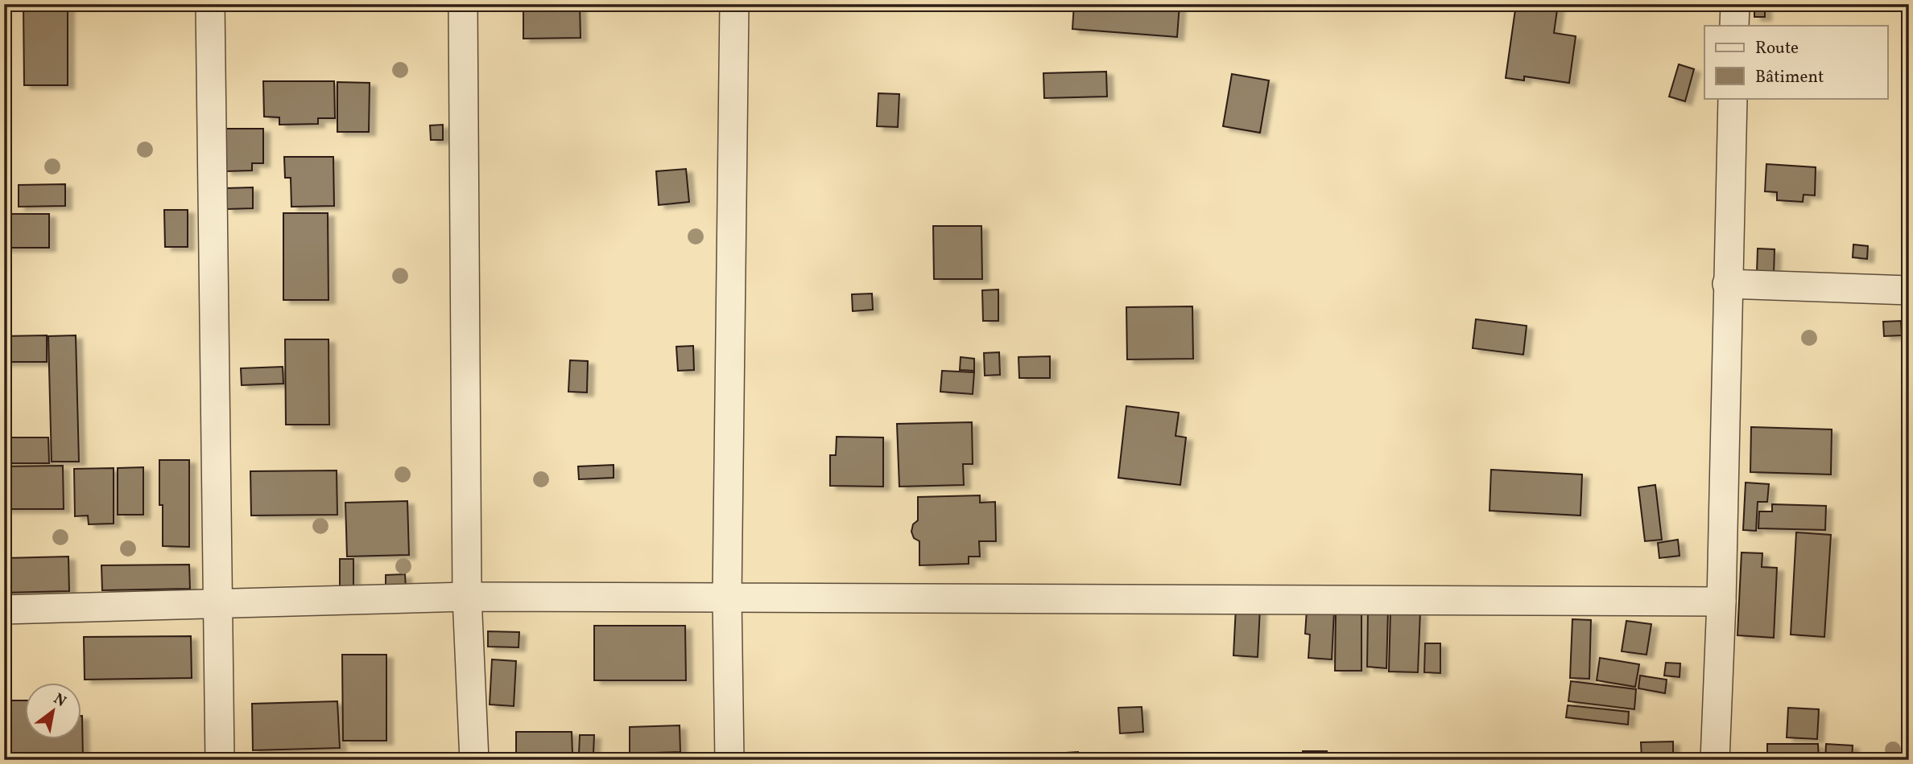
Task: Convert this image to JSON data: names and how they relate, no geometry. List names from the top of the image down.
{
  "legend": ["Route", "Bâtiment"],
  "north": "top right"
}
